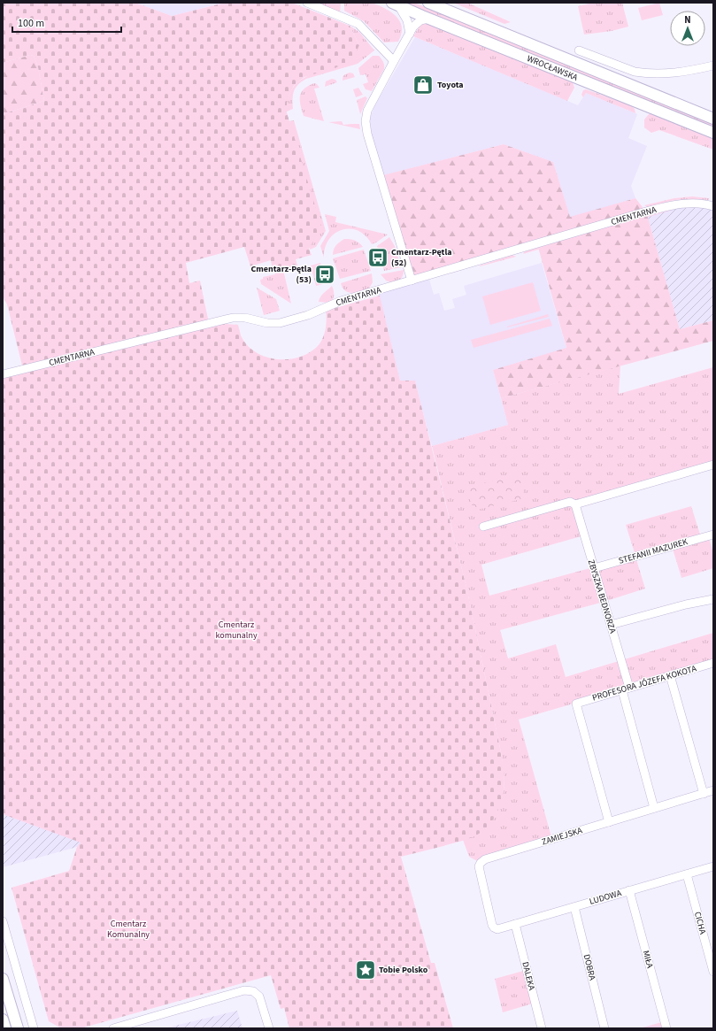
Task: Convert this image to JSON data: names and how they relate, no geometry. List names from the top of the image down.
{
  "streets": {
    "main road": ["WROCŁAWSKA"],
    "street": [
      "CMENTARNA",
      "STEFANII MAZUREK",
      "ZBYSZKA BEDNORZA",
      "PROFESORA JÓZEFA KOKOTA",
      "ZAMIEJSKA",
      "LUDOWA",
      "CICHA",
      "MIŁA",
      "DOBRA",
      "DALEKA"
    ]
  },
  "crossings": [
    ["STEFANII MAZUREK", "ZBYSZKA BEDNORZA"],
    ["ZBYSZKA BEDNORZA", "PROFESORA JÓZEFA KOKOTA"],
    ["ZBYSZKA BEDNORZA", "ZAMIEJSKA"],
    ["PROFESORA JÓZEFA KOKOTA", "ZAMIEJSKA"],
    ["ZAMIEJSKA", "LUDOWA"],
    ["LUDOWA", "CICHA"],
    ["LUDOWA", "MIŁA"],
    ["LUDOWA", "DOBRA"],
    ["LUDOWA", "DALEKA"]
  ],
  "parks": ["Cmentarz komunalny", "Cmentarz Komunalny"],
  "places": {
    "shop": ["Toyota"],
    "bus stop": ["Cmentarz-Pętla (52)", "Cmentarz-Pętla (53)"],
    "place": ["Tobie Polsko"]
  },
  "scale_bar": "100 m",
  "north": "top"
}
